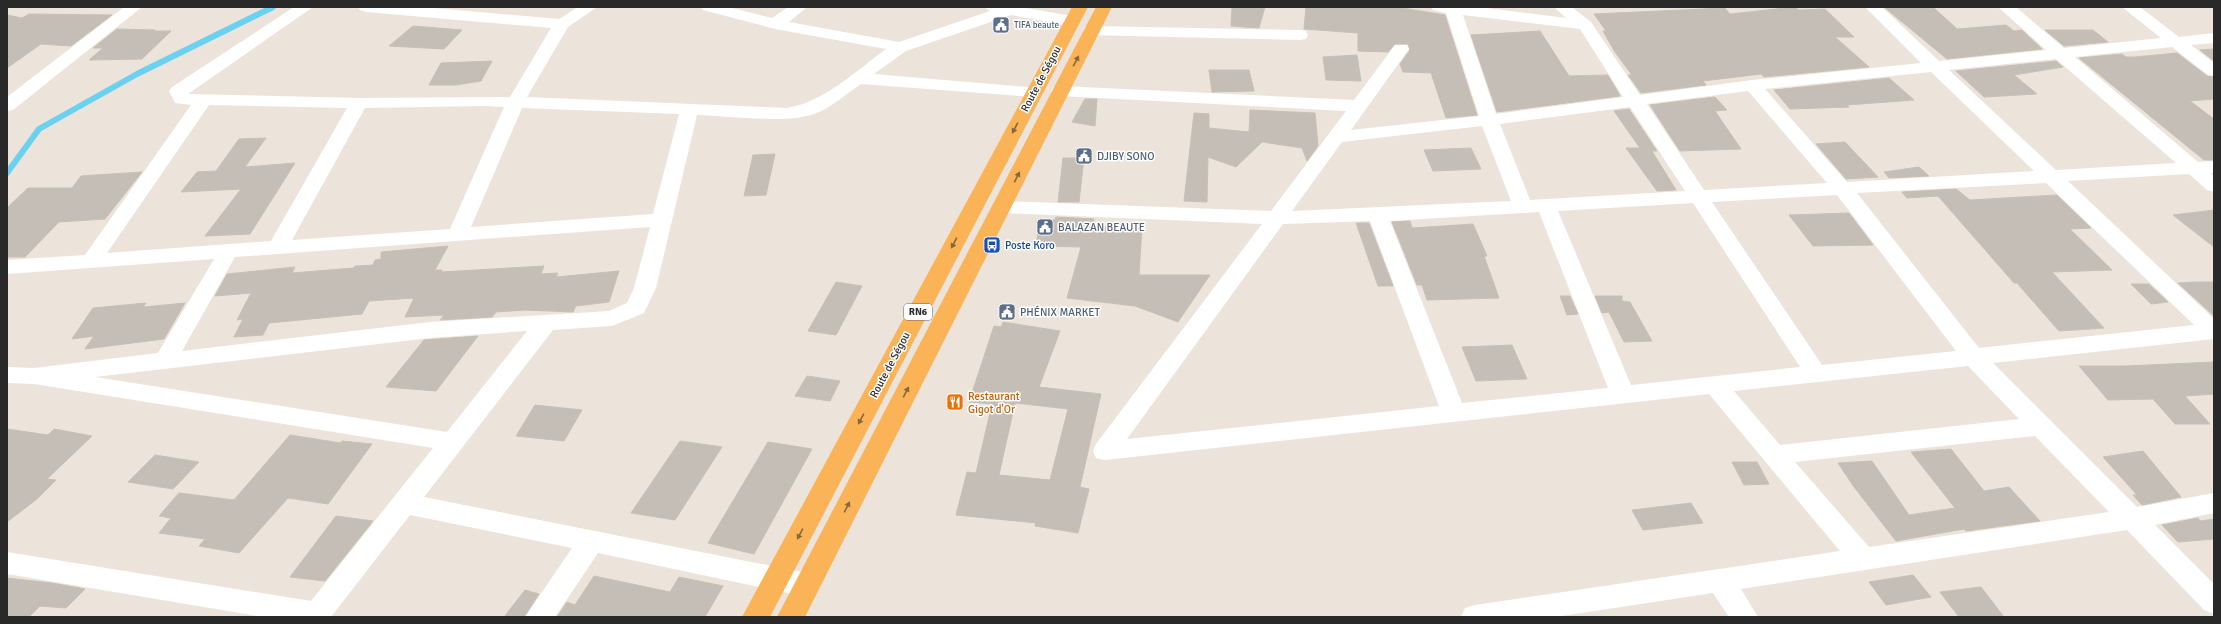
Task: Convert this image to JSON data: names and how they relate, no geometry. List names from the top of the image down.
{
  "streets": {
    "highway": ["Route de Ségou", "RN6"]
  },
  "places": {
    "public building": [
      "TIFA beaute",
      "DJIBY SONO",
      "BALAZAN BEAUTE",
      "PHÉNIX MARKET"
    ],
    "bus stop": ["Poste Koro"],
    "restaurant": ["Restaurant Gigot d'Or"]
  }
}
